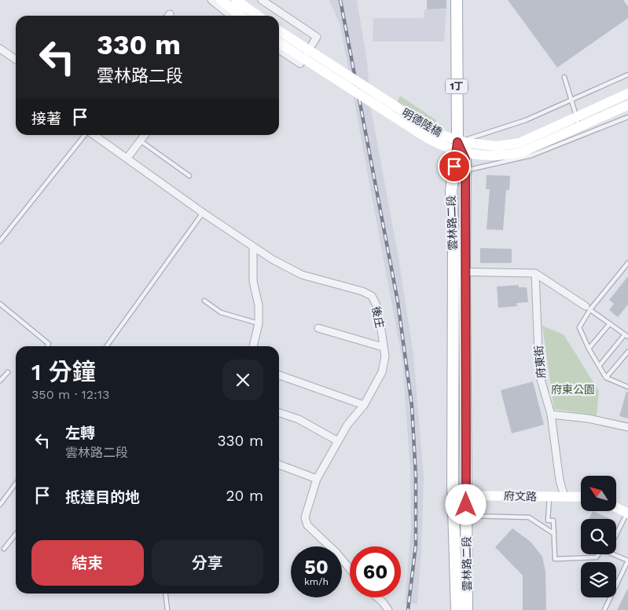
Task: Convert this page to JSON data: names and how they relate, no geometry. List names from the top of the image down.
{
  "streets": {
    "main road": [
      "1丁",
      "明德陸橋",
      "雲林路二段",
      "府文路"
    ],
    "street": ["後庄", "府東街"]
  },
  "crossings": [
    ["雲林路二段", "府文路"],
    ["府東街", "府文路"]
  ],
  "parks": ["府東公園"],
  "north": "top left",
  "page": {
    "turn": ["330 m", "雲林路二段"],
    "then": "接著",
    "heading": ["1 分鐘", "350 m · 12:13"],
    "list": [
      {
        "name": "左轉",
        "note": "雲林路二段",
        "value": "330 m"
      },
      {
        "name": "抵達目的地",
        "value": "20 m"
      }
    ],
    "buttons": ["結束", "分享"],
    "speed": "50 km/h",
    "limit": "60"
  }
}
